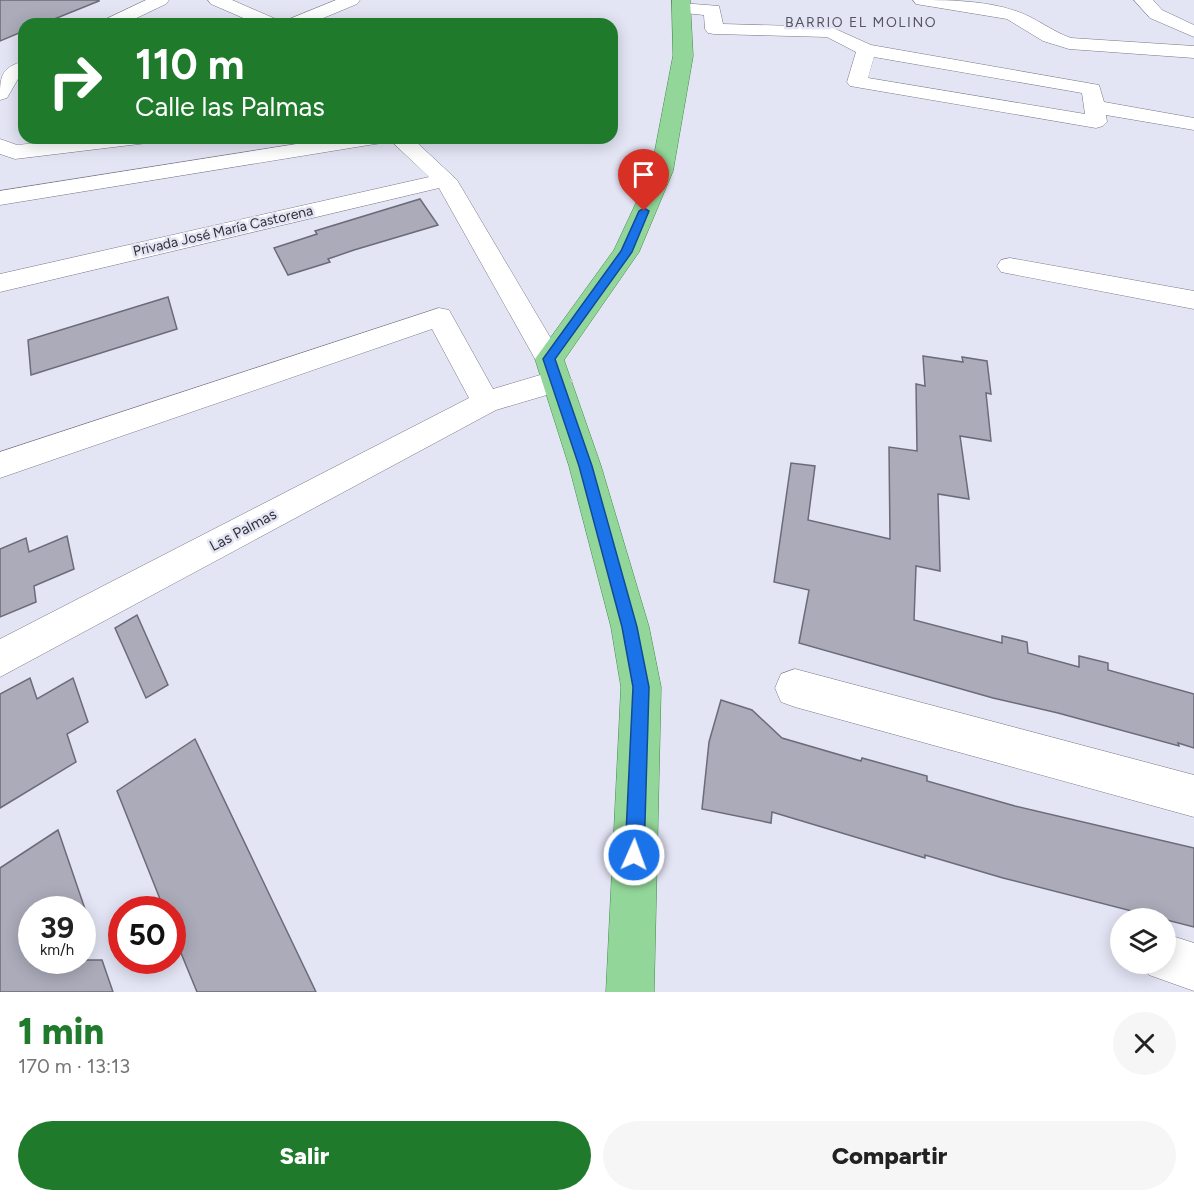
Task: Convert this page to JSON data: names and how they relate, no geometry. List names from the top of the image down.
{
  "streets": {
    "street": ["Privada José María Castorena", "Las Palmas"]
  },
  "districts": ["BARRIO EL MOLINO"],
  "page": {
    "turn": ["110 m", "Calle las Palmas"],
    "speed": "39 km/h",
    "limit": "50",
    "heading": ["1 min", "170 m · 13:13"],
    "buttons": ["Salir", "Compartir"]
  }
}
